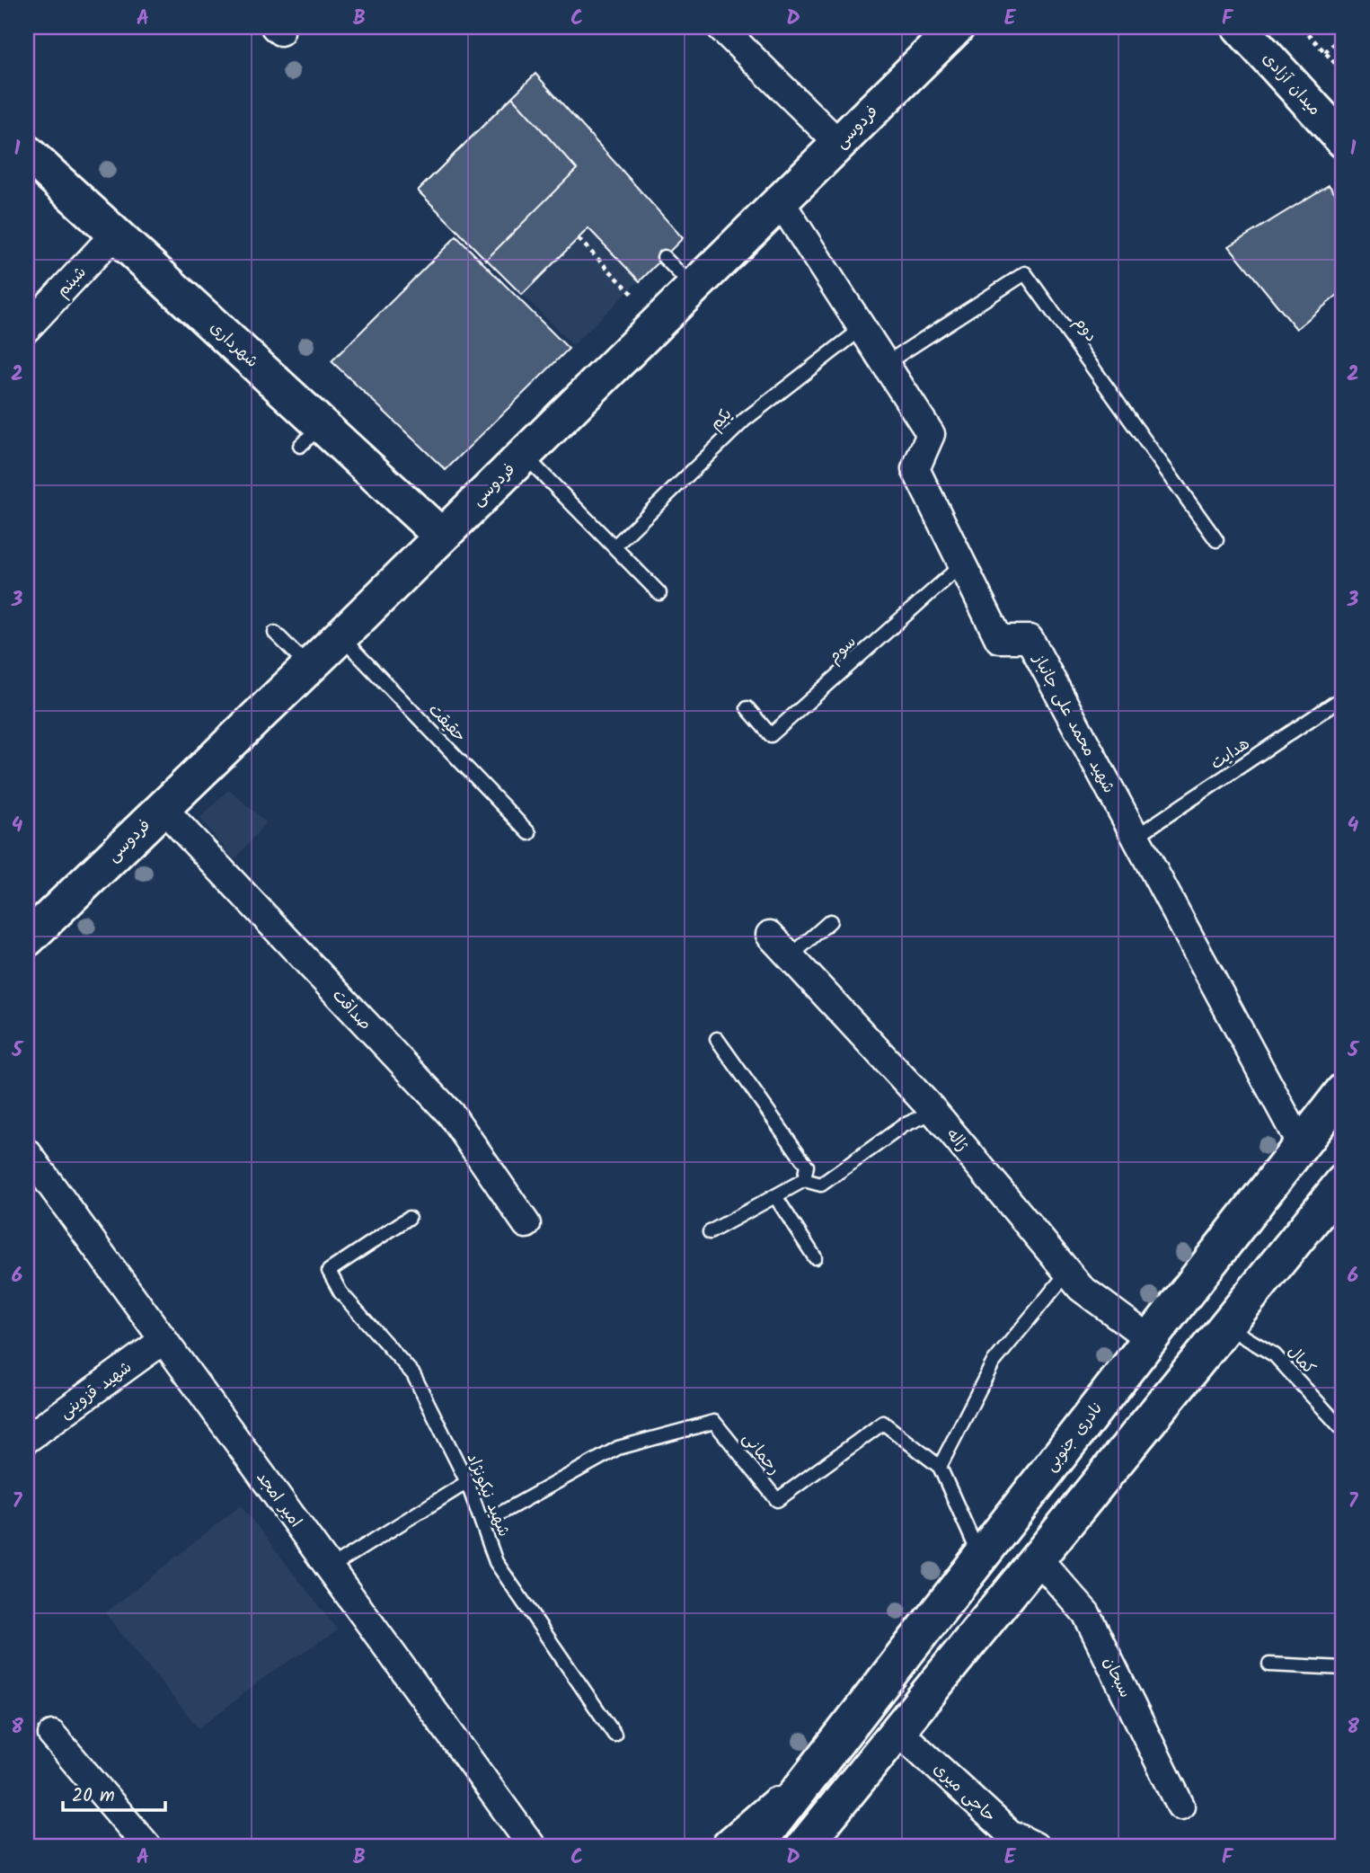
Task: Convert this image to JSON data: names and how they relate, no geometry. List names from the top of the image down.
{
  "streets": {
    "main road": [
      "میدان آزادی",
      "فردوسی",
      "شهرداری",
      "نادری جنوبی"
    ],
    "street": [
      "شبنم",
      "شهید محمد علی جانباز",
      "صداقت",
      "ژاله",
      "شهید قزوینی",
      "امیر امجد",
      "سبحان",
      "حاجی میری"
    ],
    "lane": [
      "دوم",
      "یکم",
      "سوم",
      "حقیقت",
      "هدایت",
      "کمال",
      "رحمانی",
      "شهید نیکونژاد"
    ]
  },
  "crossings": [
    ["فردوسی", "شهرداری"],
    ["فردوسی", "حقیقت"],
    ["فردوسی", "شهید محمد علی جانباز"],
    ["فردوسی", "صداقت"],
    ["شبنم", "شهرداری"],
    ["دوم", "شهید محمد علی جانباز"],
    ["یکم", "شهید محمد علی جانباز"],
    ["سوم", "شهید محمد علی جانباز"],
    ["شهید محمد علی جانباز", "هدایت"],
    ["شهید محمد علی جانباز", "نادری جنوبی"],
    ["ژاله", "نادری جنوبی"],
    ["شهید قزوینی", "امیر امجد"],
    ["نادری جنوبی", "رحمانی"],
    ["رحمانی", "شهید نیکونژاد"]
  ],
  "scale_bar": "20 m",
  "grid": {
    "columns": [
      "A",
      "B",
      "C",
      "D",
      "E",
      "F"
    ],
    "rows": [
      "1",
      "2",
      "3",
      "4",
      "5",
      "6",
      "7",
      "8"
    ]
  }
}
